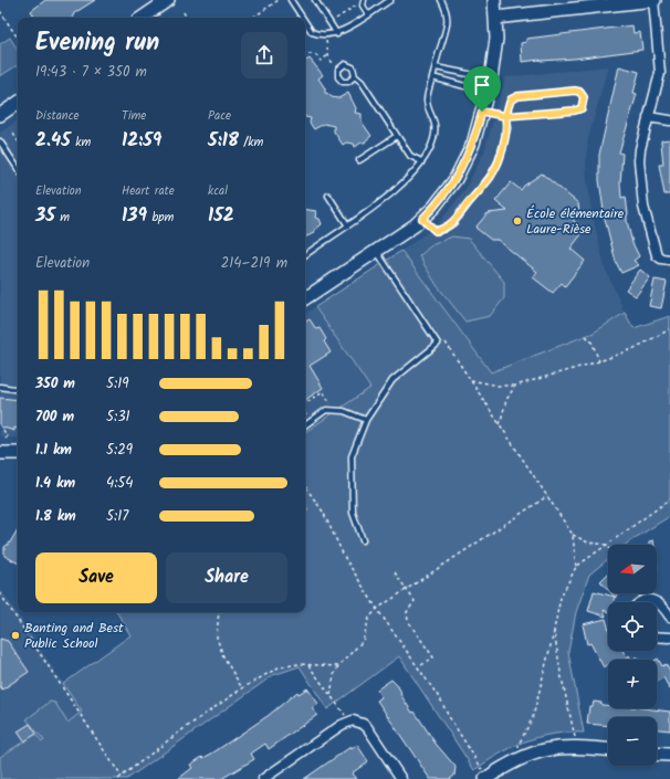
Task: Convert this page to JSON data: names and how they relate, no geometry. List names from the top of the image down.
{
  "places": ["École élémentaire Laure-Rièse", "Banting and Best Public School"],
  "north": "left",
  "page": {
    "heading": ["Evening run", "19:43 · 7 × 350 m"],
    "stats": [
      ["Distance", "2.45 km"],
      ["Time", "12:59"],
      ["Pace", "5:18 /km"],
      ["Elevation", "35 m"],
      ["Heart rate", "139 bpm"],
      ["kcal", "152"]
    ],
    "chart": ["Elevation", "214–219 m"],
    "list": [
      {
        "name": "350 m",
        "note": "5:19"
      },
      {
        "name": "700 m",
        "note": "5:31"
      },
      {
        "name": "1.1 km",
        "note": "5:29"
      },
      {
        "name": "1.4 km",
        "note": "4:54"
      },
      {
        "name": "1.8 km",
        "note": "5:17"
      }
    ],
    "buttons": ["Save", "Share"],
    "map_buttons": ["+", "−"]
  }
}
